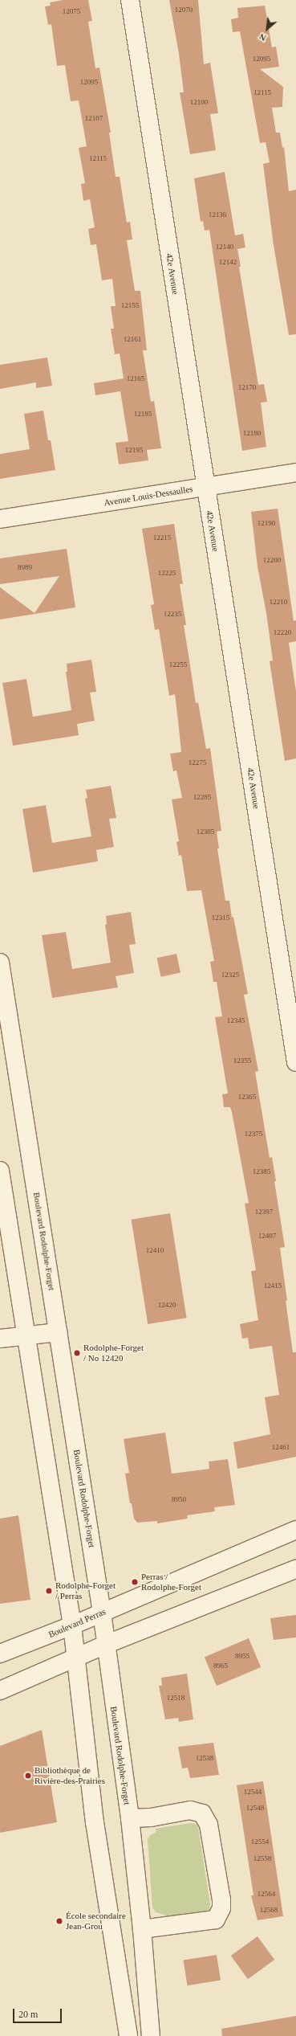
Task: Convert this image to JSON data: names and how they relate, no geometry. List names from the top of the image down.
{
  "streets": {
    "street": [
      "42e Avenue",
      "Avenue Louis-Dessaulles",
      "Boulevard Rodolphe-Forget",
      "Boulevard Perras"
    ]
  },
  "crossings": [
    ["42e Avenue", "Avenue Louis-Dessaulles"],
    ["Boulevard Rodolphe-Forget", "Boulevard Perras"]
  ],
  "places": [
    "Rodolphe-Forget / No 12420",
    "Perras / Rodolphe-Forget",
    "Rodolphe-Forget / Perras",
    "Bibliothèque de Rivière-des-Prairies",
    "École secondaire Jean-Grou"
  ],
  "house_numbers": [
    "12070",
    "12075",
    "12095",
    "12095",
    "12115",
    "12100",
    "12107",
    "12115",
    "12136",
    "12140",
    "12142",
    "12155",
    "12161",
    "12165",
    "12170",
    "12185",
    "12180",
    "12195",
    "12190",
    "12215",
    "12200",
    "8989",
    "12225",
    "12210",
    "12235",
    "12220",
    "12255",
    "12275",
    "12285",
    "12305",
    "12315",
    "12325",
    "12345",
    "12355",
    "12365",
    "12375",
    "12385",
    "12397",
    "12407",
    "12410",
    "12415",
    "12420",
    "12461",
    "8950",
    "8955",
    "8965",
    "12518",
    "12538",
    "12544",
    "12548",
    "12554",
    "12558",
    "12564",
    "12568"
  ],
  "scale_bar": "20 m",
  "north": "bottom left"
}
